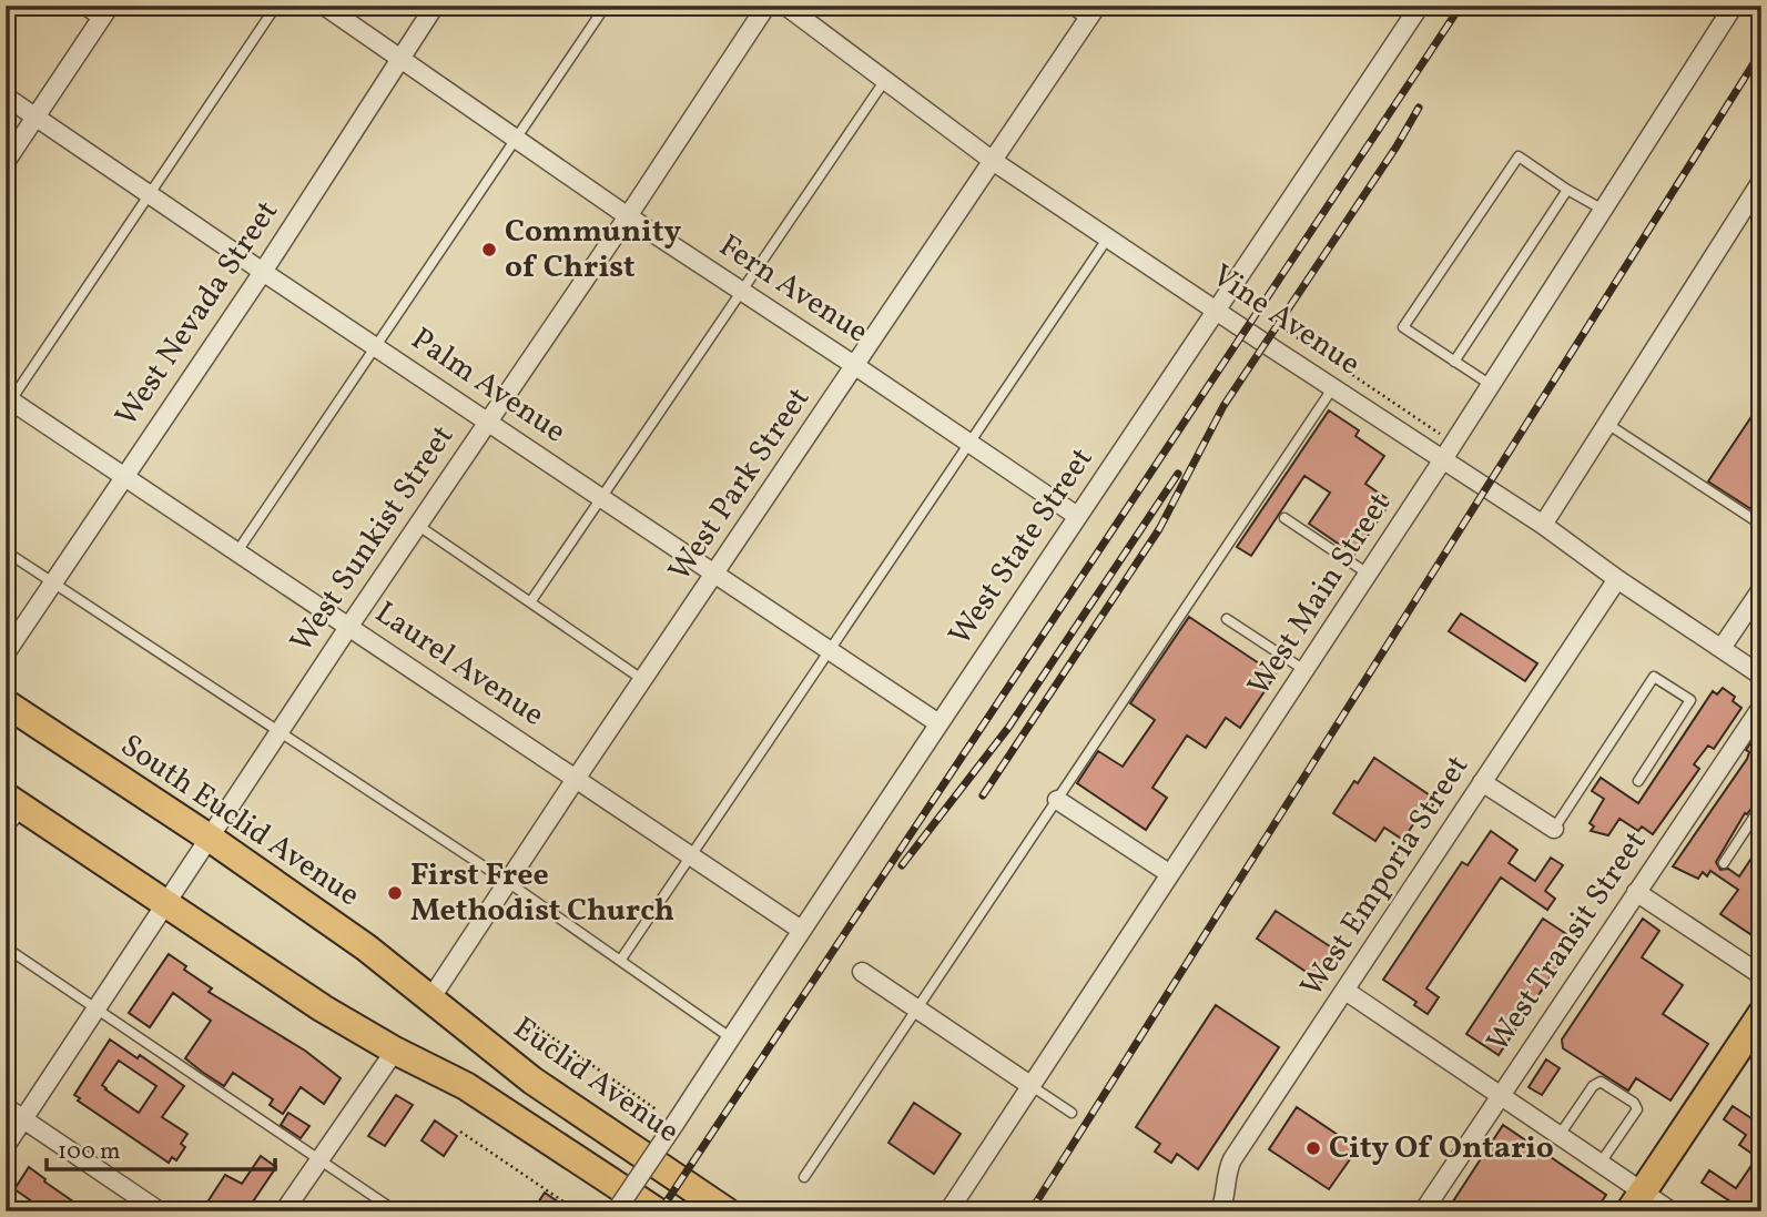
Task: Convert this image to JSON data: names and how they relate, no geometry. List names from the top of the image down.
{
  "streets": {
    "main road": ["South Euclid Avenue", "Euclid Avenue"],
    "street": [
      "Fern Avenue",
      "West Nevada Street",
      "Vine Avenue",
      "Palm Avenue",
      "West Park Street",
      "West Sunkist Street",
      "West State Street",
      "West Main Street",
      "Laurel Avenue",
      "West Emporia Street",
      "West Transit Street"
    ]
  },
  "crossings": [
    ["Fern Avenue", "West Nevada Street"],
    ["Fern Avenue", "West Park Street"],
    ["Fern Avenue", "West Sunkist Street"],
    ["Fern Avenue", "West State Street"],
    ["West Nevada Street", "Palm Avenue"],
    ["West Nevada Street", "Laurel Avenue"],
    ["Vine Avenue", "West Park Street"],
    ["Vine Avenue", "West State Street"],
    ["Vine Avenue", "West Main Street"],
    ["Vine Avenue", "West Emporia Street"],
    ["Palm Avenue", "West Park Street"],
    ["Palm Avenue", "West Sunkist Street"],
    ["Palm Avenue", "West State Street"],
    ["West Park Street", "Laurel Avenue"],
    ["West Park Street", "South Euclid Avenue"],
    ["West Park Street", "Euclid Avenue"],
    ["West Sunkist Street", "Laurel Avenue"],
    ["West Sunkist Street", "South Euclid Avenue"],
    ["West State Street", "Laurel Avenue"],
    ["South Euclid Avenue", "Euclid Avenue"]
  ],
  "places": ["Community of Christ", "First Free Methodist Church", "City Of Ontario"],
  "scale_bar": "100 m"
}
